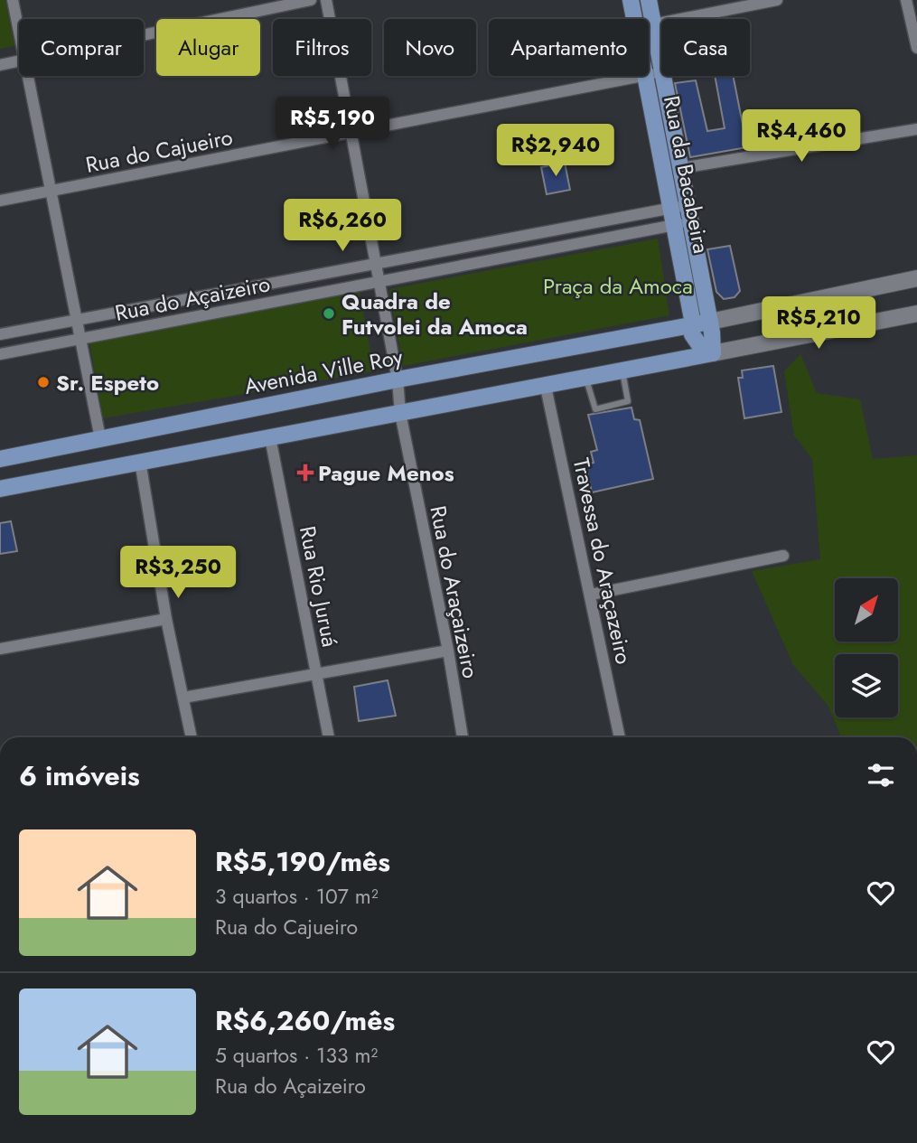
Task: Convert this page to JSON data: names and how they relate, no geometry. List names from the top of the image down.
{
  "streets": {
    "main road": ["Rua da Bacabeira", "Avenida Ville Roy"],
    "street": [
      "Rua do Cajueiro",
      "Rua do Açaizeiro",
      "Travessa do Araçazeiro",
      "Rua Rio Juruá",
      "Rua do Araçaizeiro"
    ]
  },
  "crossings": [
    ["Rua do Cajueiro", "Rua da Bacabeira"],
    ["Rua do Cajueiro", "Rua do Araçaizeiro"],
    ["Rua da Bacabeira", "Rua do Açaizeiro"],
    ["Rua da Bacabeira", "Avenida Ville Roy"],
    ["Rua do Açaizeiro", "Rua do Araçaizeiro"],
    ["Avenida Ville Roy", "Rua do Araçaizeiro"]
  ],
  "parks": ["Praça da Amoca"],
  "places": {
    "other": ["Quadra de Futvolei da Amoca", "Sr. Espeto"],
    "health": ["Pague Menos"]
  },
  "north": "top right",
  "page": {
    "chip": [
      "Comprar",
      "Alugar",
      "Filtros",
      "Novo",
      "Apartamento",
      "Casa"
    ],
    "price": [
      "R$5,190",
      "R$4,460",
      "R$2,940",
      "R$6,260",
      "R$5,210",
      "R$3,250"
    ],
    "heading": "6 imóveis",
    "list": [
      {
        "name": "R$5,190/mês",
        "note": "3 quartos · 107 m² · Rua do Cajueiro"
      },
      {
        "name": "R$6,260/mês",
        "note": "5 quartos · 133 m² · Rua do Açaizeiro"
      }
    ]
  }
}
